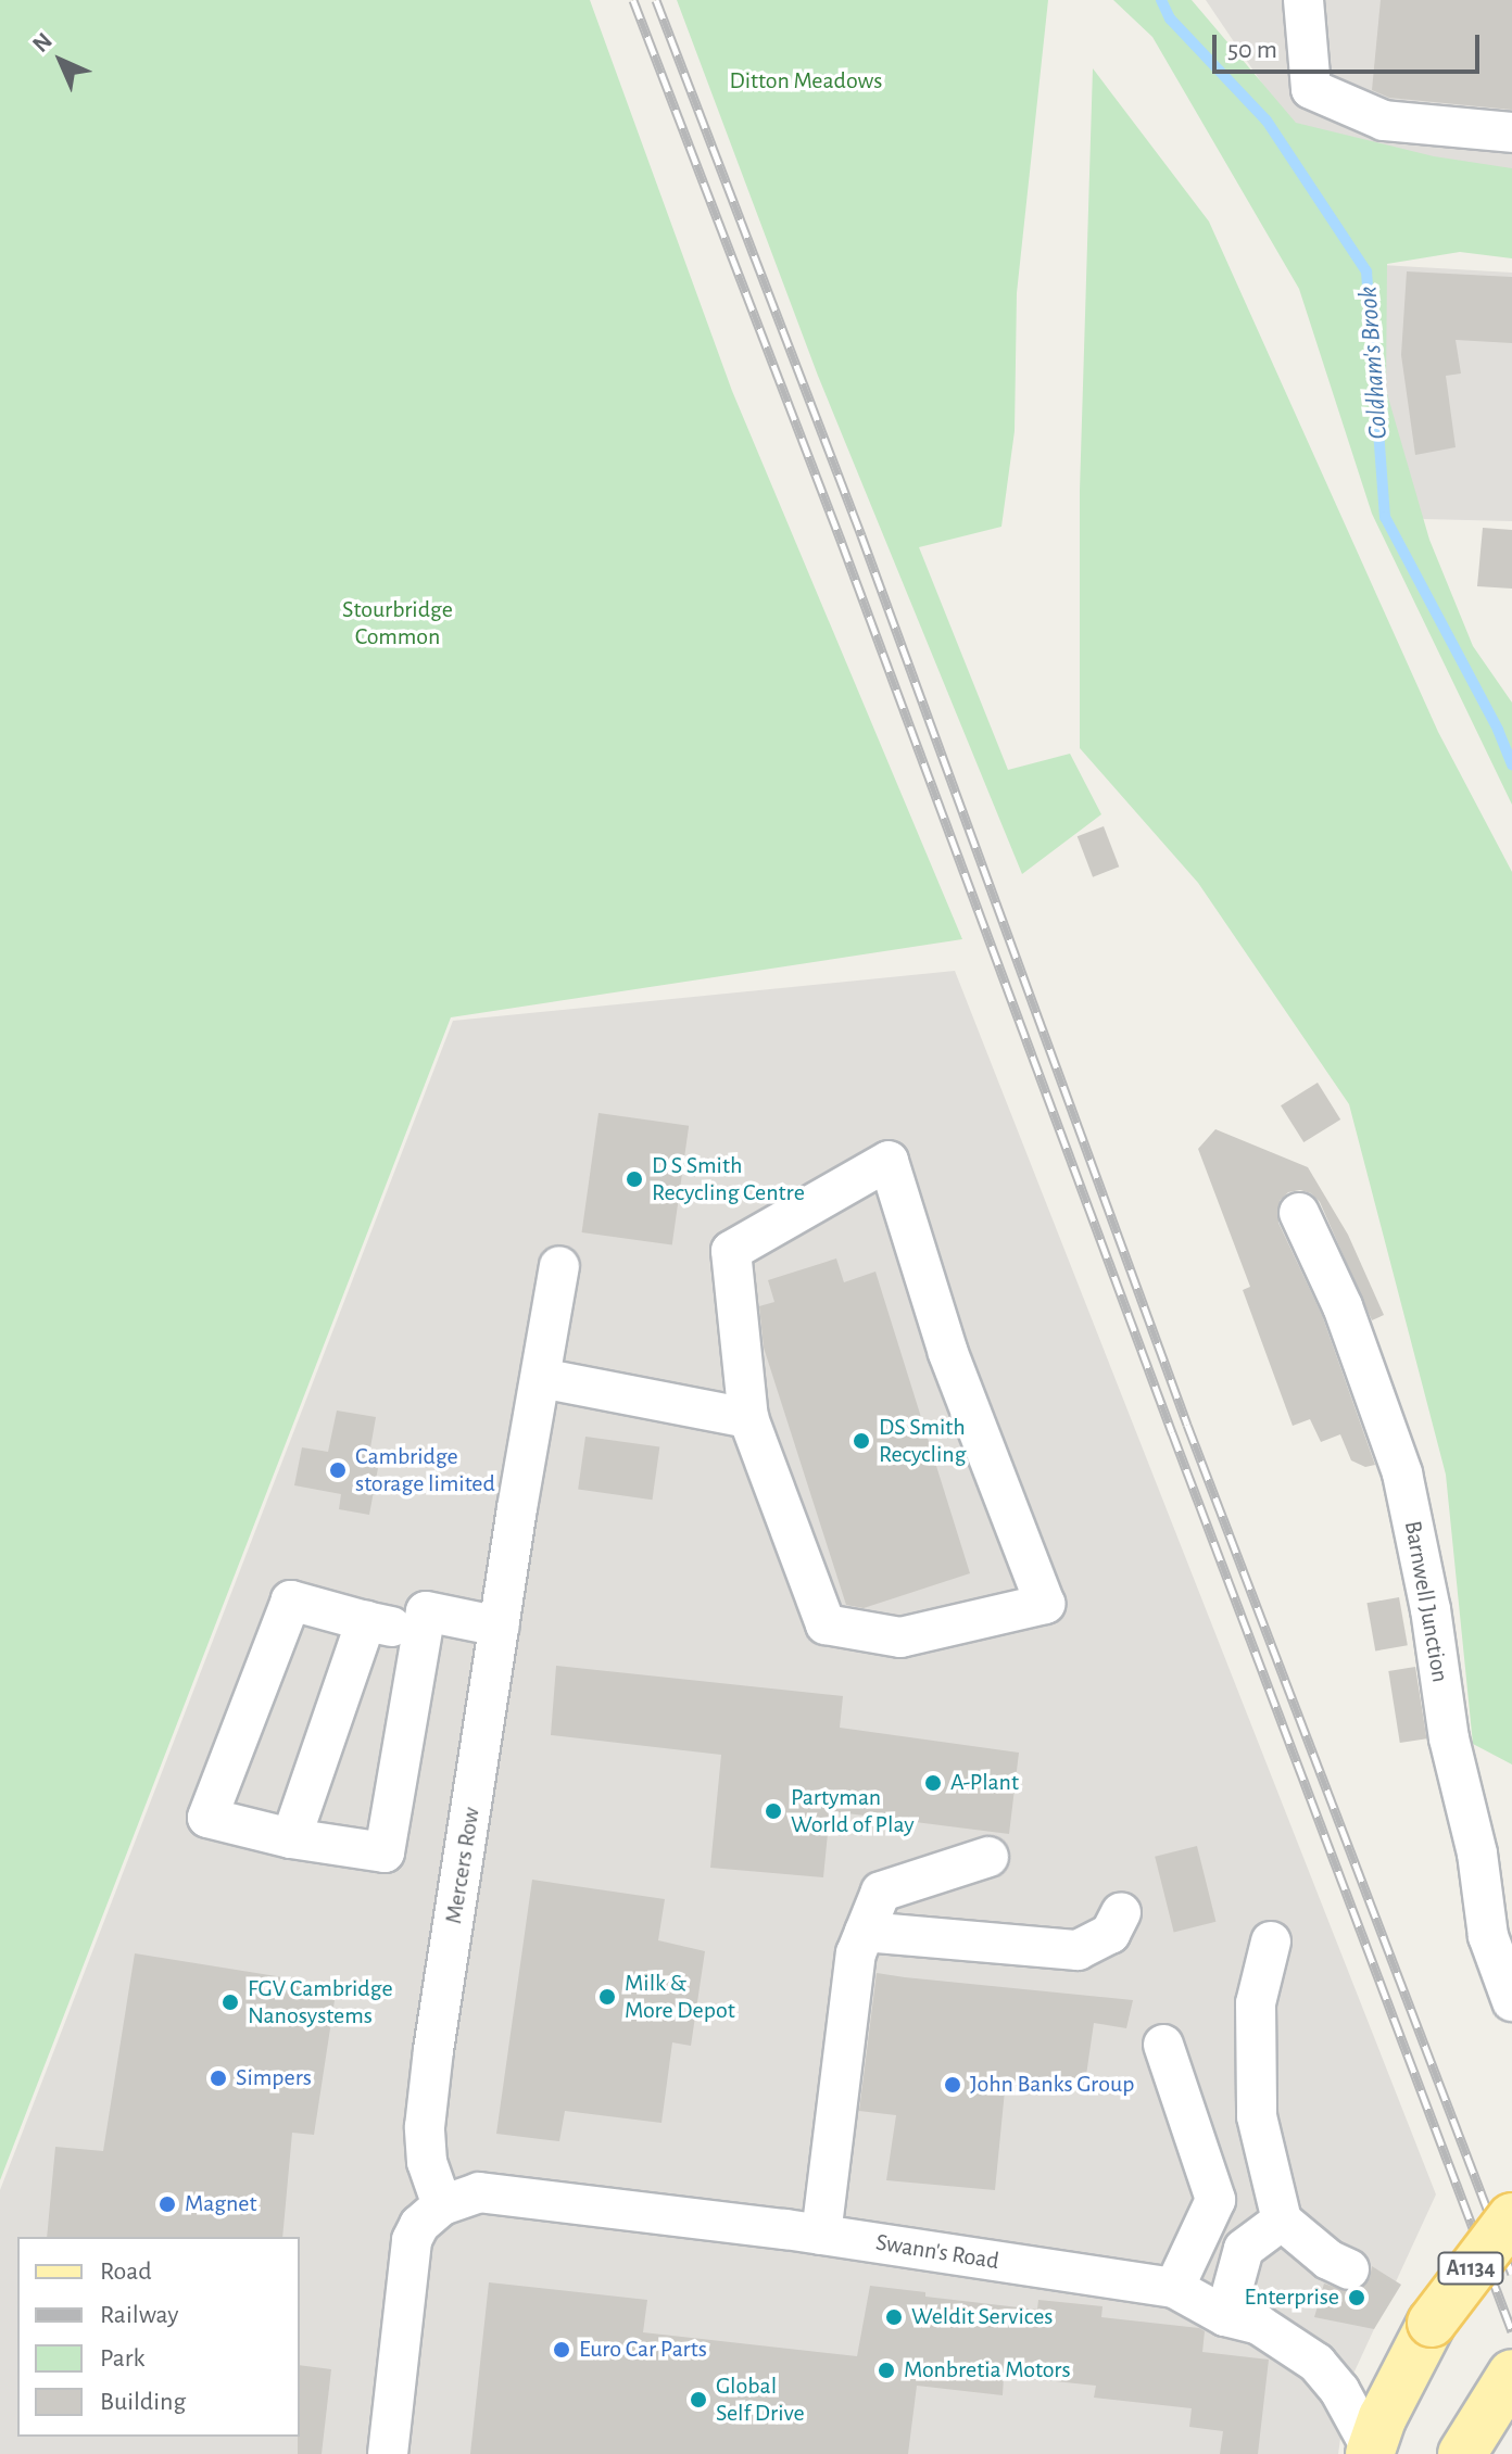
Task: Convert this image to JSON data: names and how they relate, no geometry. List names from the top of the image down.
{
  "streets": {
    "main road": ["A1134"],
    "street": ["Barnwell Junction", "Mercers Row", "Swann's Road"]
  },
  "crossings": [
    ["Mercers Row", "Swann's Road"],
    ["Swann's Road", "A1134"]
  ],
  "water": ["Coldham's Brook"],
  "parks": ["Ditton Meadows", "Stourbridge Common"],
  "places": [
    "D S Smith Recycling Centre",
    "DS Smith Recycling",
    "Cambridge storage limited",
    "A-Plant",
    "Partyman World of Play",
    "Milk & More Depot",
    "FGV Cambridge Nanosystems",
    "Simpers",
    "John Banks Group",
    "Magnet",
    "Enterprise",
    "Weldit Services",
    "Euro Car Parts",
    "Monbretia Motors",
    "Global Self Drive"
  ],
  "legend": [
    "Road",
    "Railway",
    "Park",
    "Building"
  ],
  "scale_bar": "50 m",
  "north": "top left"
}
